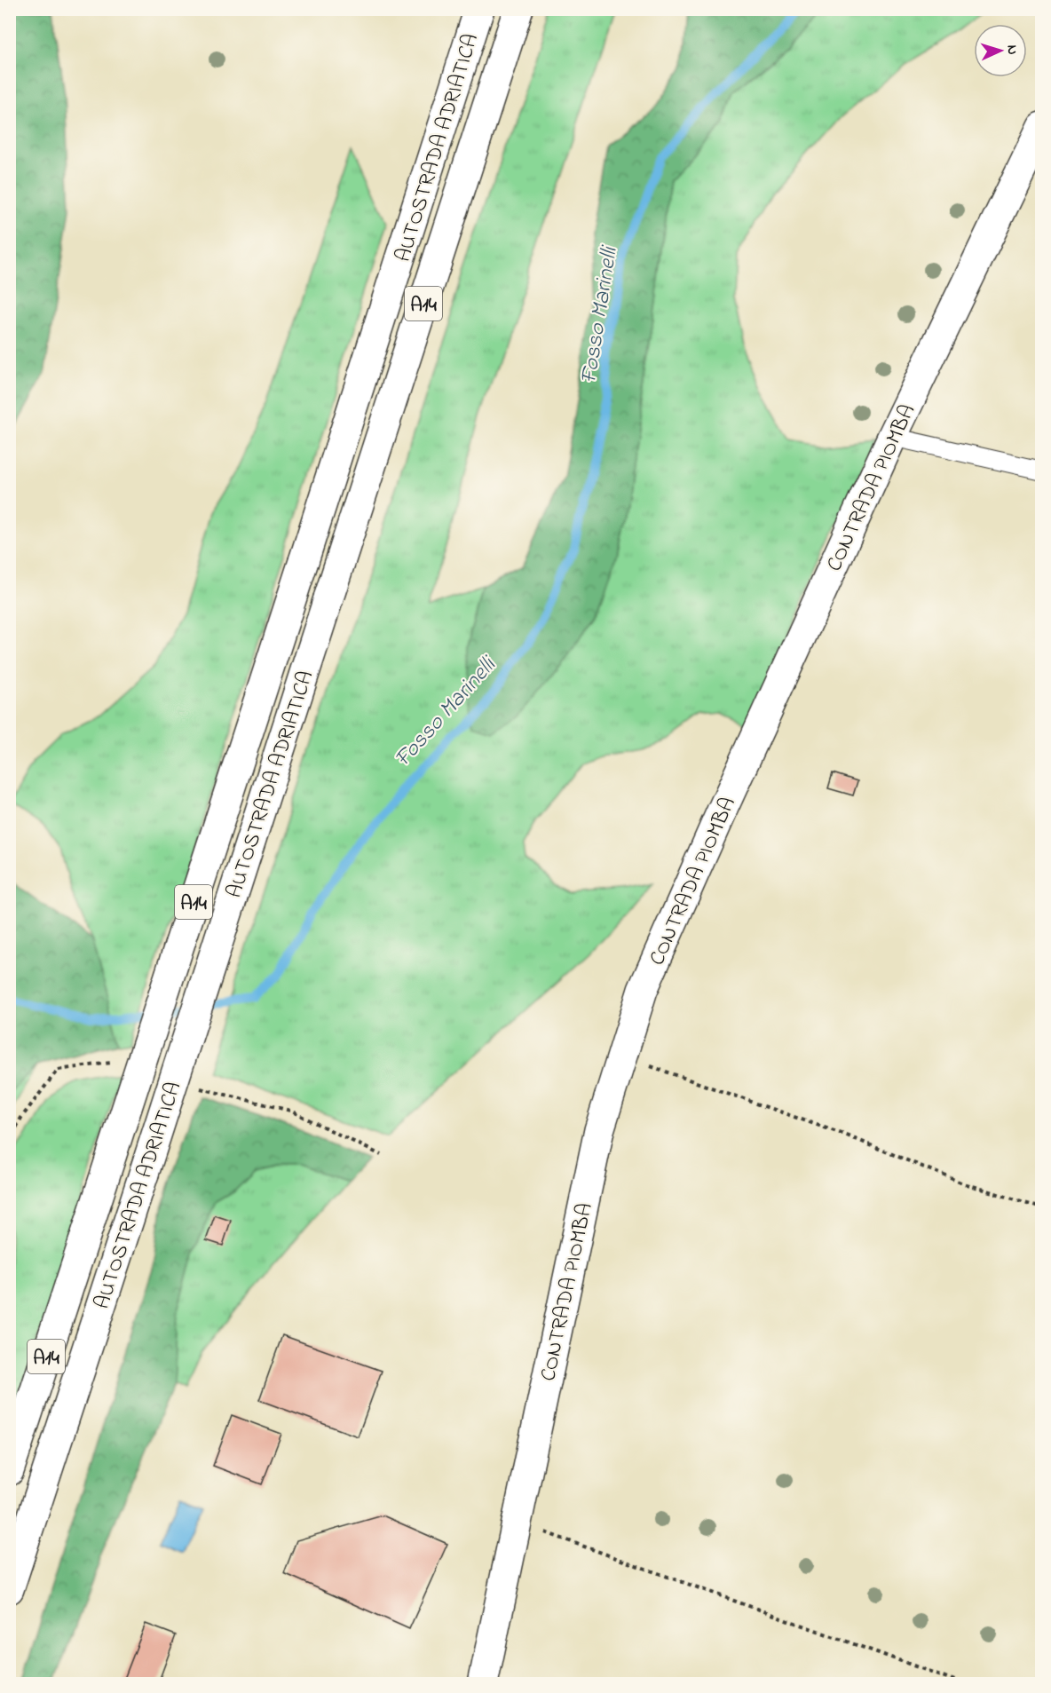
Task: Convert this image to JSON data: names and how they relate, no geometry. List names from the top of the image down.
{
  "streets": {
    "main road": ["AUTOSTRADA ADRIATICA", "A14", "CONTRADA PIOMBA"]
  },
  "water": ["Fosso Marinelli"],
  "north": "right"
}
